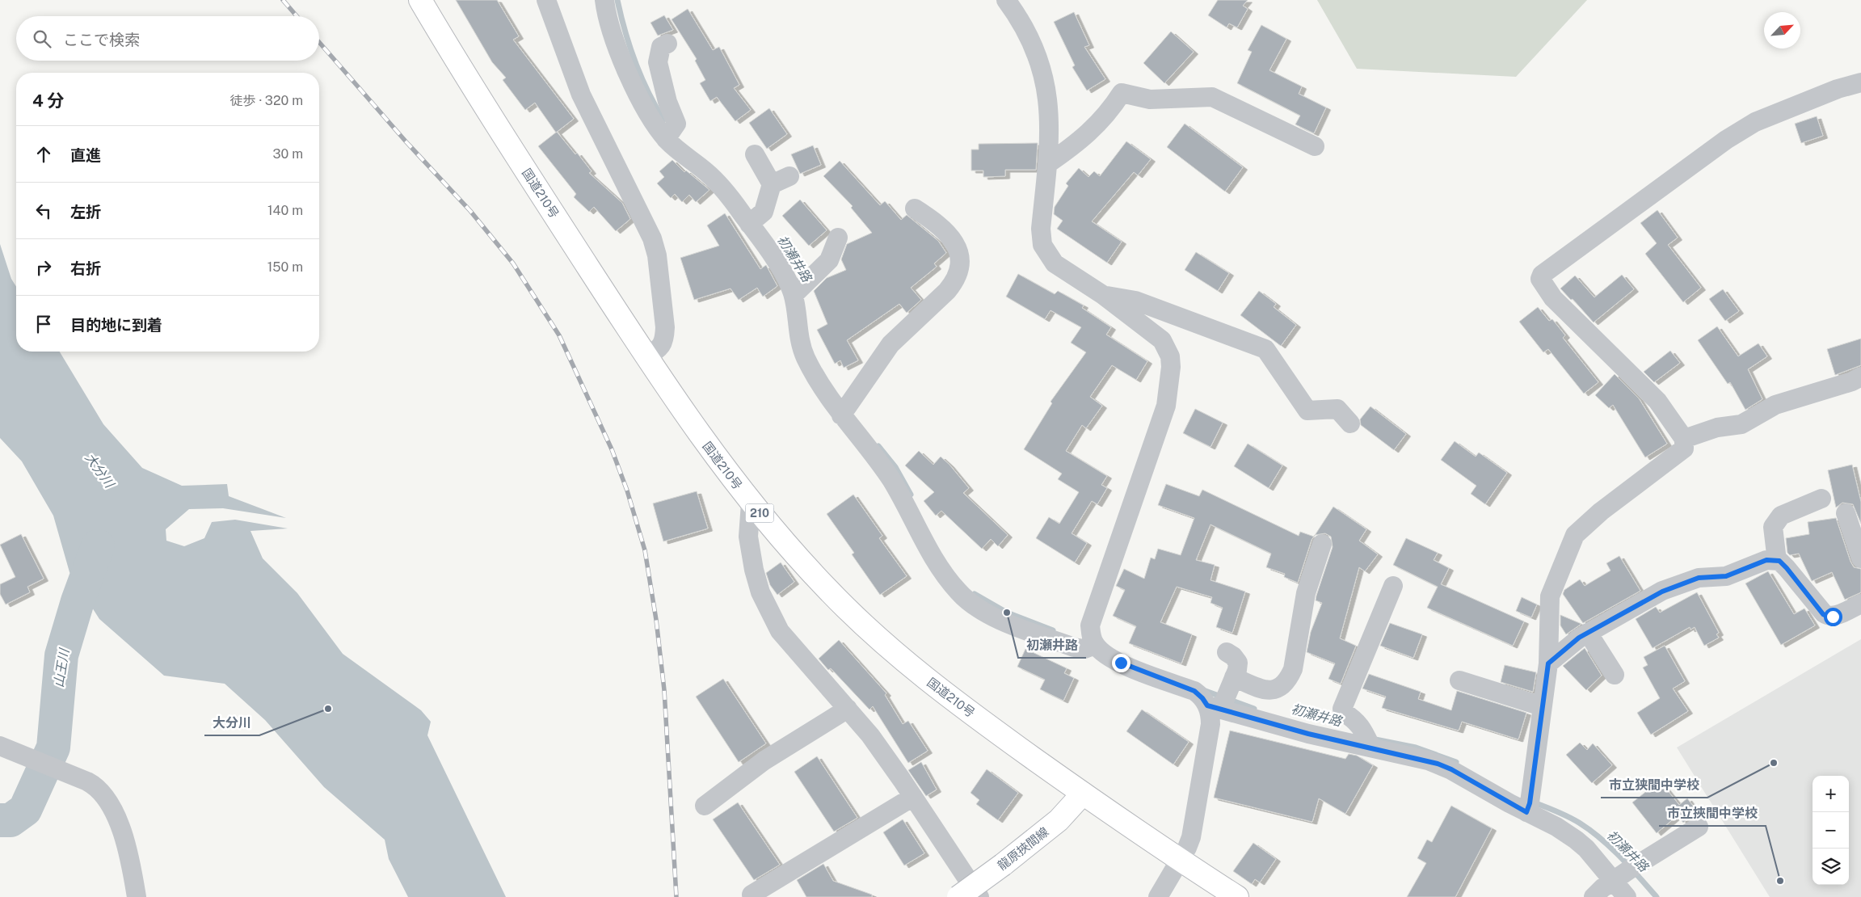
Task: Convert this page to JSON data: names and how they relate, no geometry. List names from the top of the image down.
{
  "streets": {
    "main road": ["国道210号", "210", "龍原挾間線"]
  },
  "crossings": [
    ["国道210号", "龍原挾間線"]
  ],
  "water": ["初瀬井路", "大分川", "山王川"],
  "places": [
    "初瀬井路",
    "大分川",
    "市立狭間中学校",
    "市立挾間中学校"
  ],
  "north": "top right",
  "page": {
    "search": "ここで検索",
    "heading": ["4 分", "徒歩 · 320 m"],
    "list": [
      ["直進", "30 m"],
      ["左折", "140 m"],
      ["右折", "150 m"],
      "目的地に到着"
    ],
    "map_buttons": ["+", "−"]
  }
}
